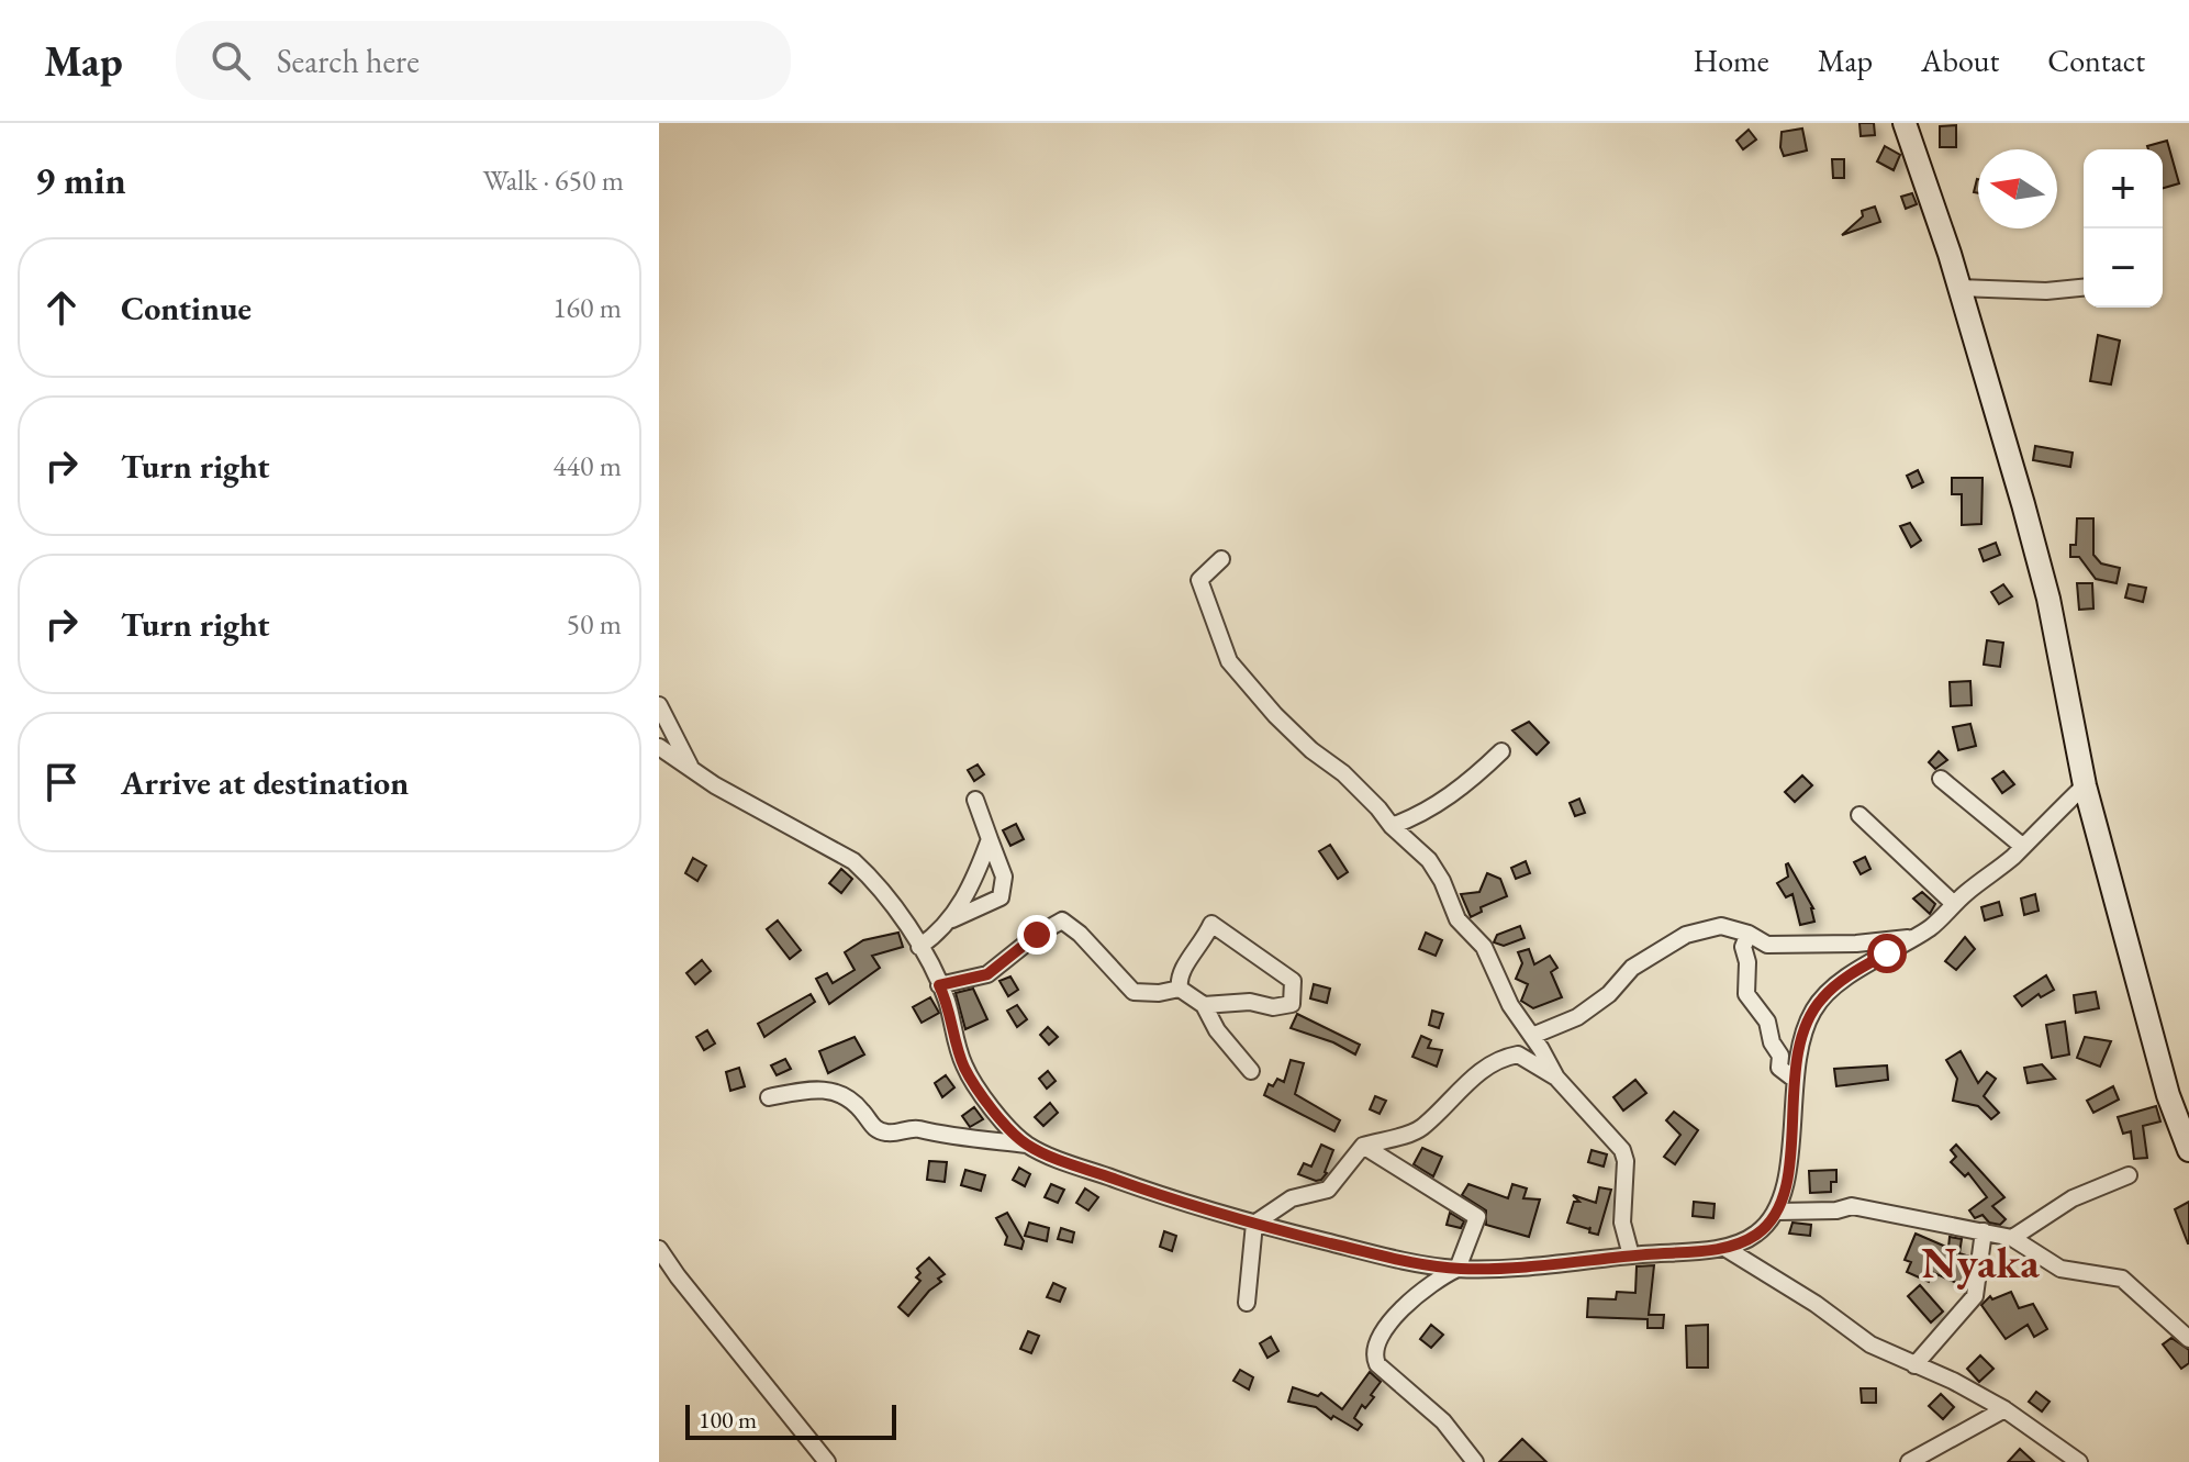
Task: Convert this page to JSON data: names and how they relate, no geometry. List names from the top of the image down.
{
  "districts": ["Nyaka"],
  "scale_bar": "100 m",
  "north": "left",
  "page": {
    "header": "Map",
    "search": "Search here",
    "nav": [
      "Home",
      "Map",
      "About",
      "Contact"
    ],
    "heading": ["9 min", "Walk · 650 m"],
    "map_buttons": ["+", "−"],
    "list": [
      ["Continue", "160 m"],
      ["Turn right", "440 m"],
      ["Turn right", "50 m"],
      "Arrive at destination"
    ],
    "scale": "100 m"
  }
}
